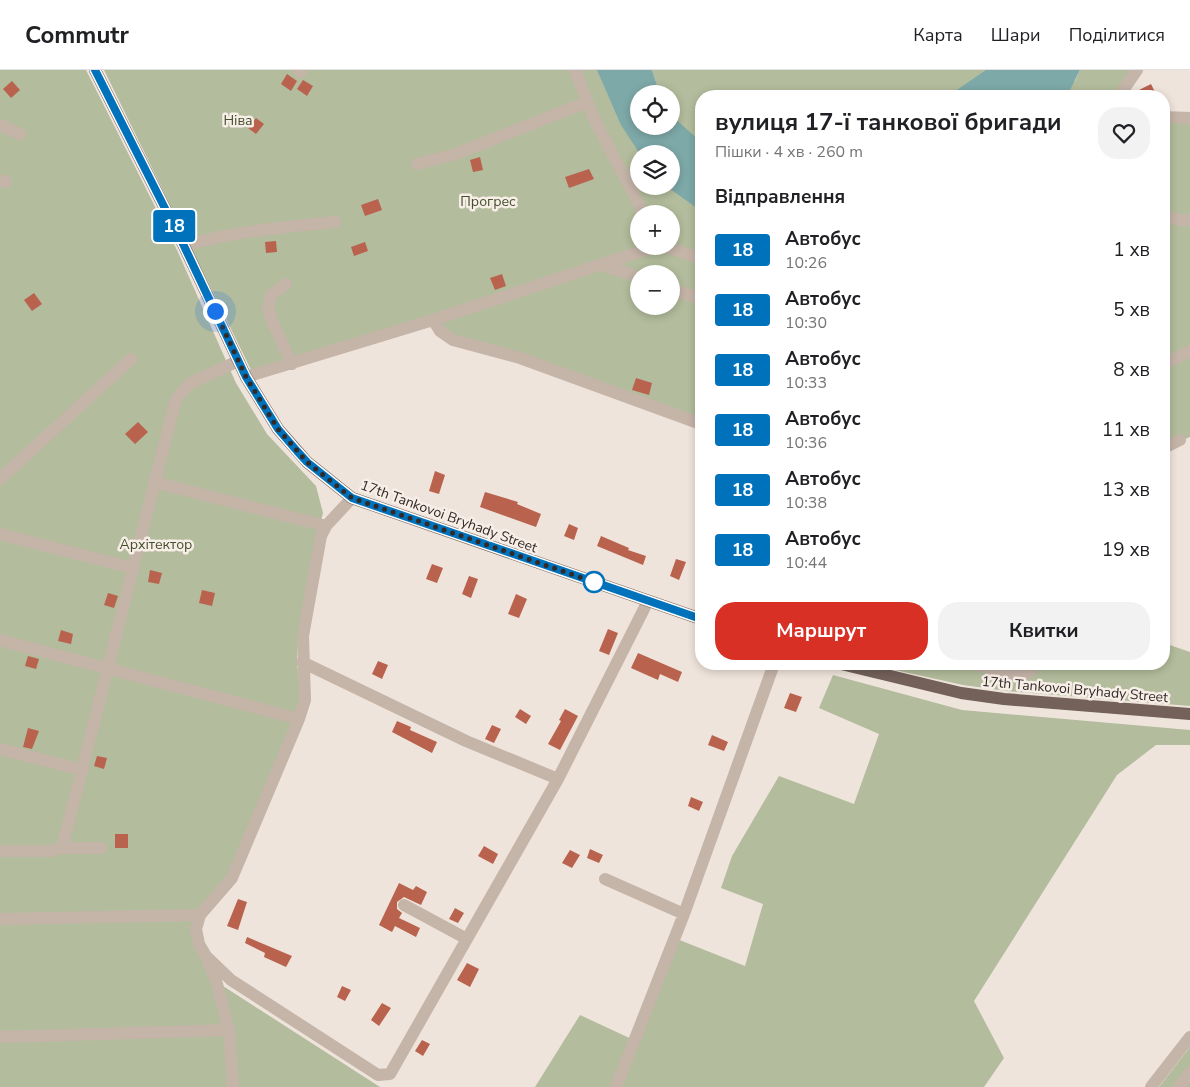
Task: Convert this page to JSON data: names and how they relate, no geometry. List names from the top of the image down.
{
  "streets": {
    "main road": ["17th Tankovoi Bryhady Street"]
  },
  "parks": ["Ніва", "Прогрес", "Архітектор"],
  "lines": ["bus line 18"],
  "page": {
    "header": "Commutr",
    "nav": ["Карта", "Шари", "Поділитися"],
    "on_map": "18",
    "map_buttons": ["+", "−"],
    "heading": [
      ["вулиця 17-ї танкової бригади", "Пішки · 4 хв · 260 m"],
      "Відправлення"
    ],
    "list": [
      {
        "mark": "18",
        "name": "Автобус",
        "note": "10:26",
        "value": "1 хв"
      },
      {
        "mark": "18",
        "name": "Автобус",
        "note": "10:30",
        "value": "5 хв"
      },
      {
        "mark": "18",
        "name": "Автобус",
        "note": "10:33",
        "value": "8 хв"
      },
      {
        "mark": "18",
        "name": "Автобус",
        "note": "10:36",
        "value": "11 хв"
      },
      {
        "mark": "18",
        "name": "Автобус",
        "note": "10:38",
        "value": "13 хв"
      },
      {
        "mark": "18",
        "name": "Автобус",
        "note": "10:44",
        "value": "19 хв"
      }
    ],
    "buttons": ["Маршрут", "Квитки"]
  }
}
